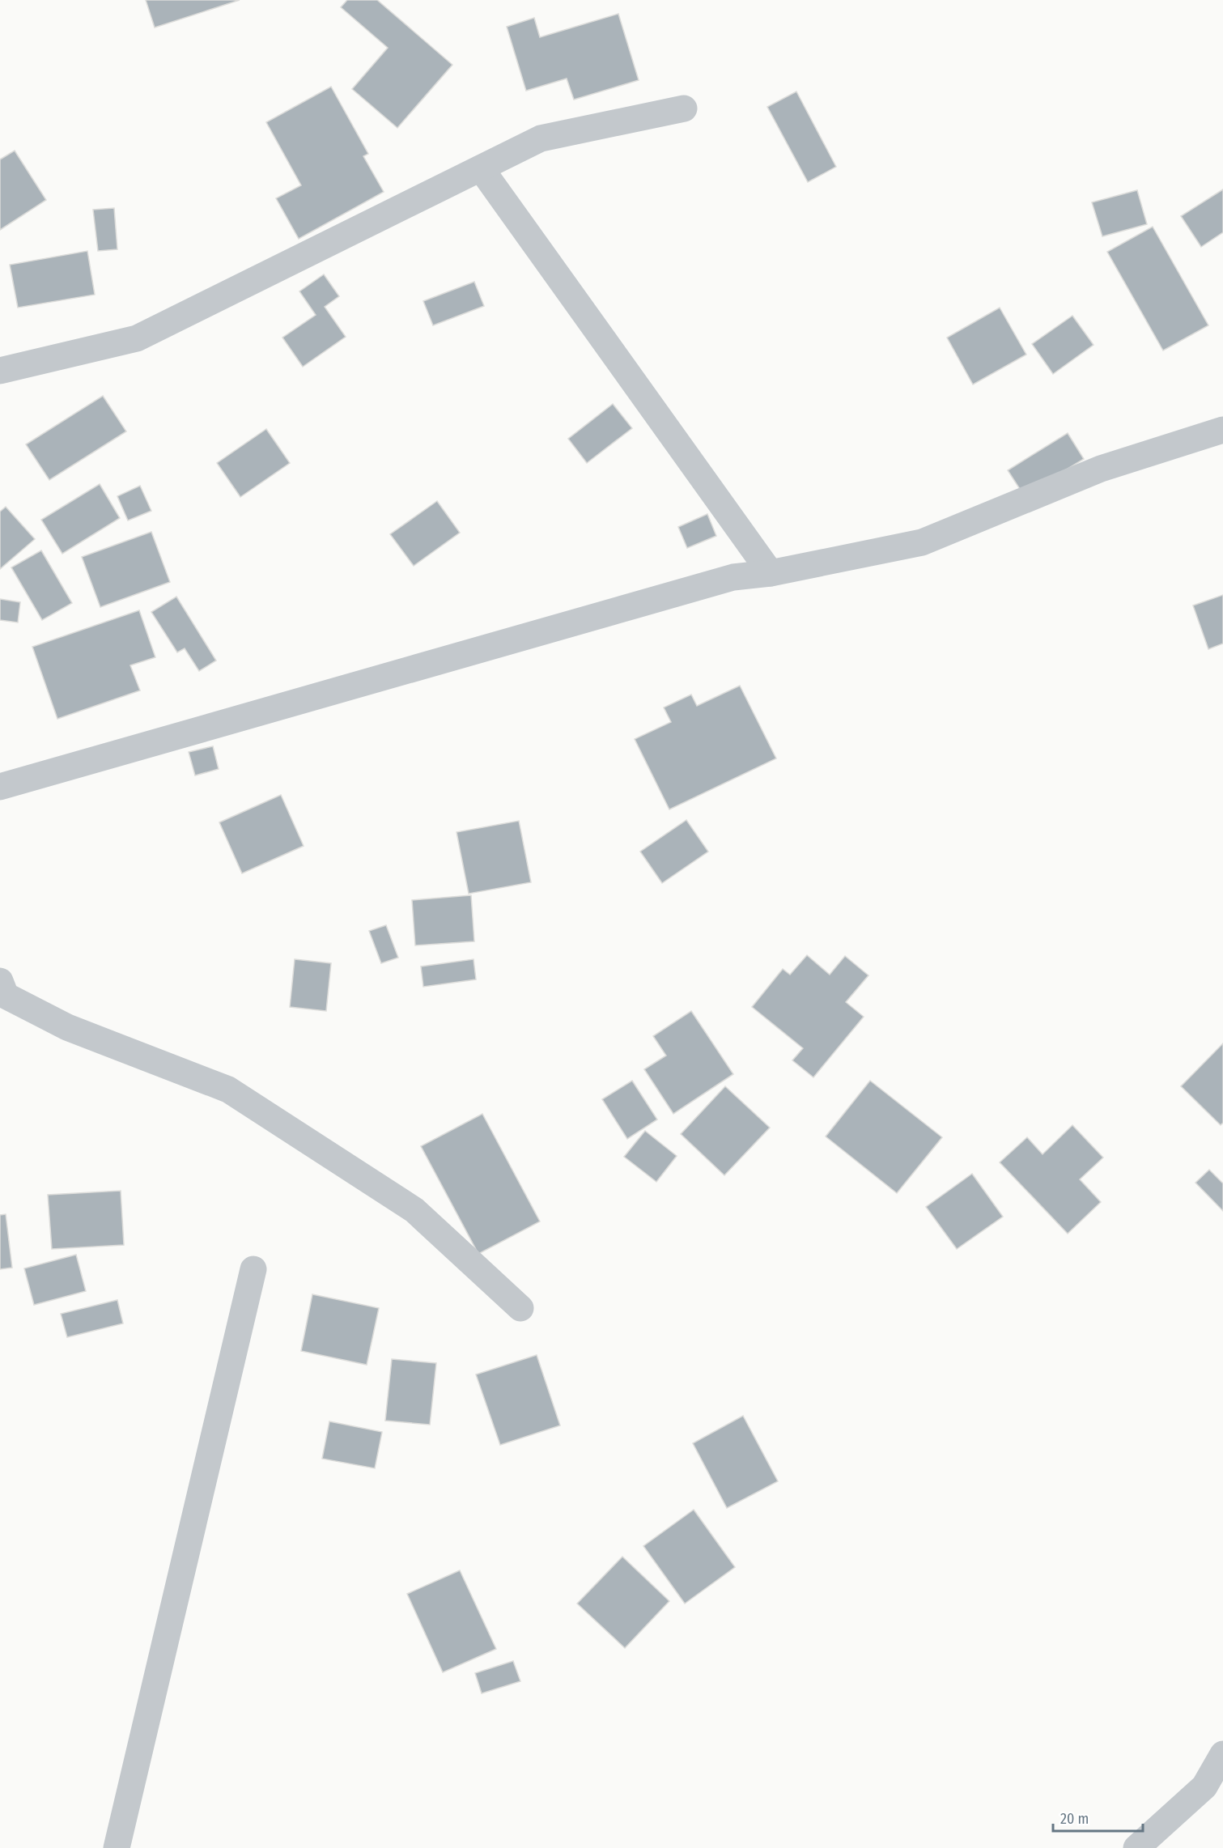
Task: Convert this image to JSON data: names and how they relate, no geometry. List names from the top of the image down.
{
  "scale_bar": "20 m"
}
